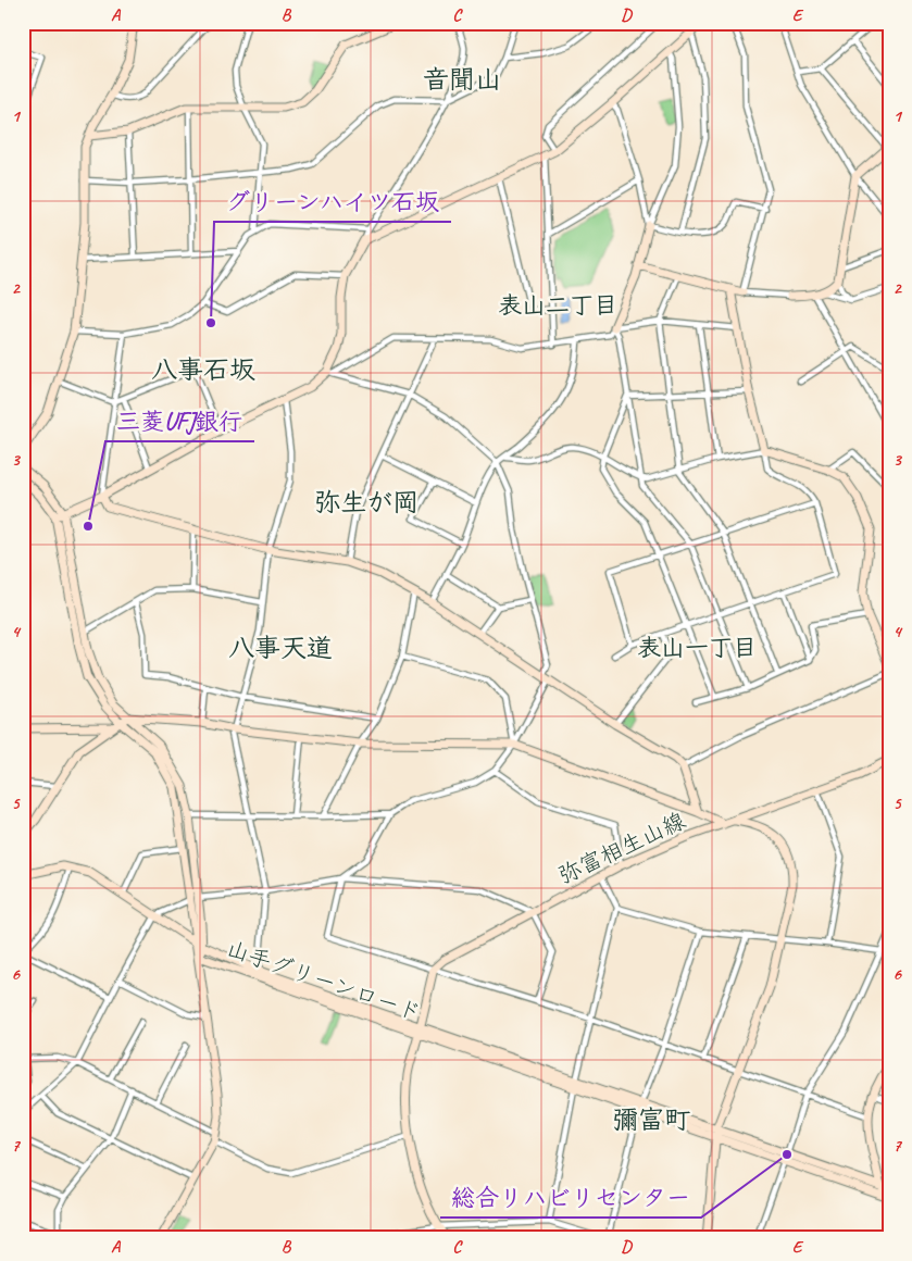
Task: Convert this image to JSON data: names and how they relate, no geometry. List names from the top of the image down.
{
  "streets": {
    "street": ["弥富相生山線", "山手グリーンロード"]
  },
  "districts": [
    "音聞山",
    "表山二丁目",
    "八事石坂",
    "弥生が岡",
    "表山一丁目",
    "八事天道",
    "彌富町"
  ],
  "places": ["グリーンハイツ石坂", "三菱UFJ銀行", "総合リハビリセンター"],
  "grid": {
    "columns": [
      "A",
      "B",
      "C",
      "D",
      "E"
    ],
    "rows": [
      "1",
      "2",
      "3",
      "4",
      "5",
      "6",
      "7"
    ]
  }
}
